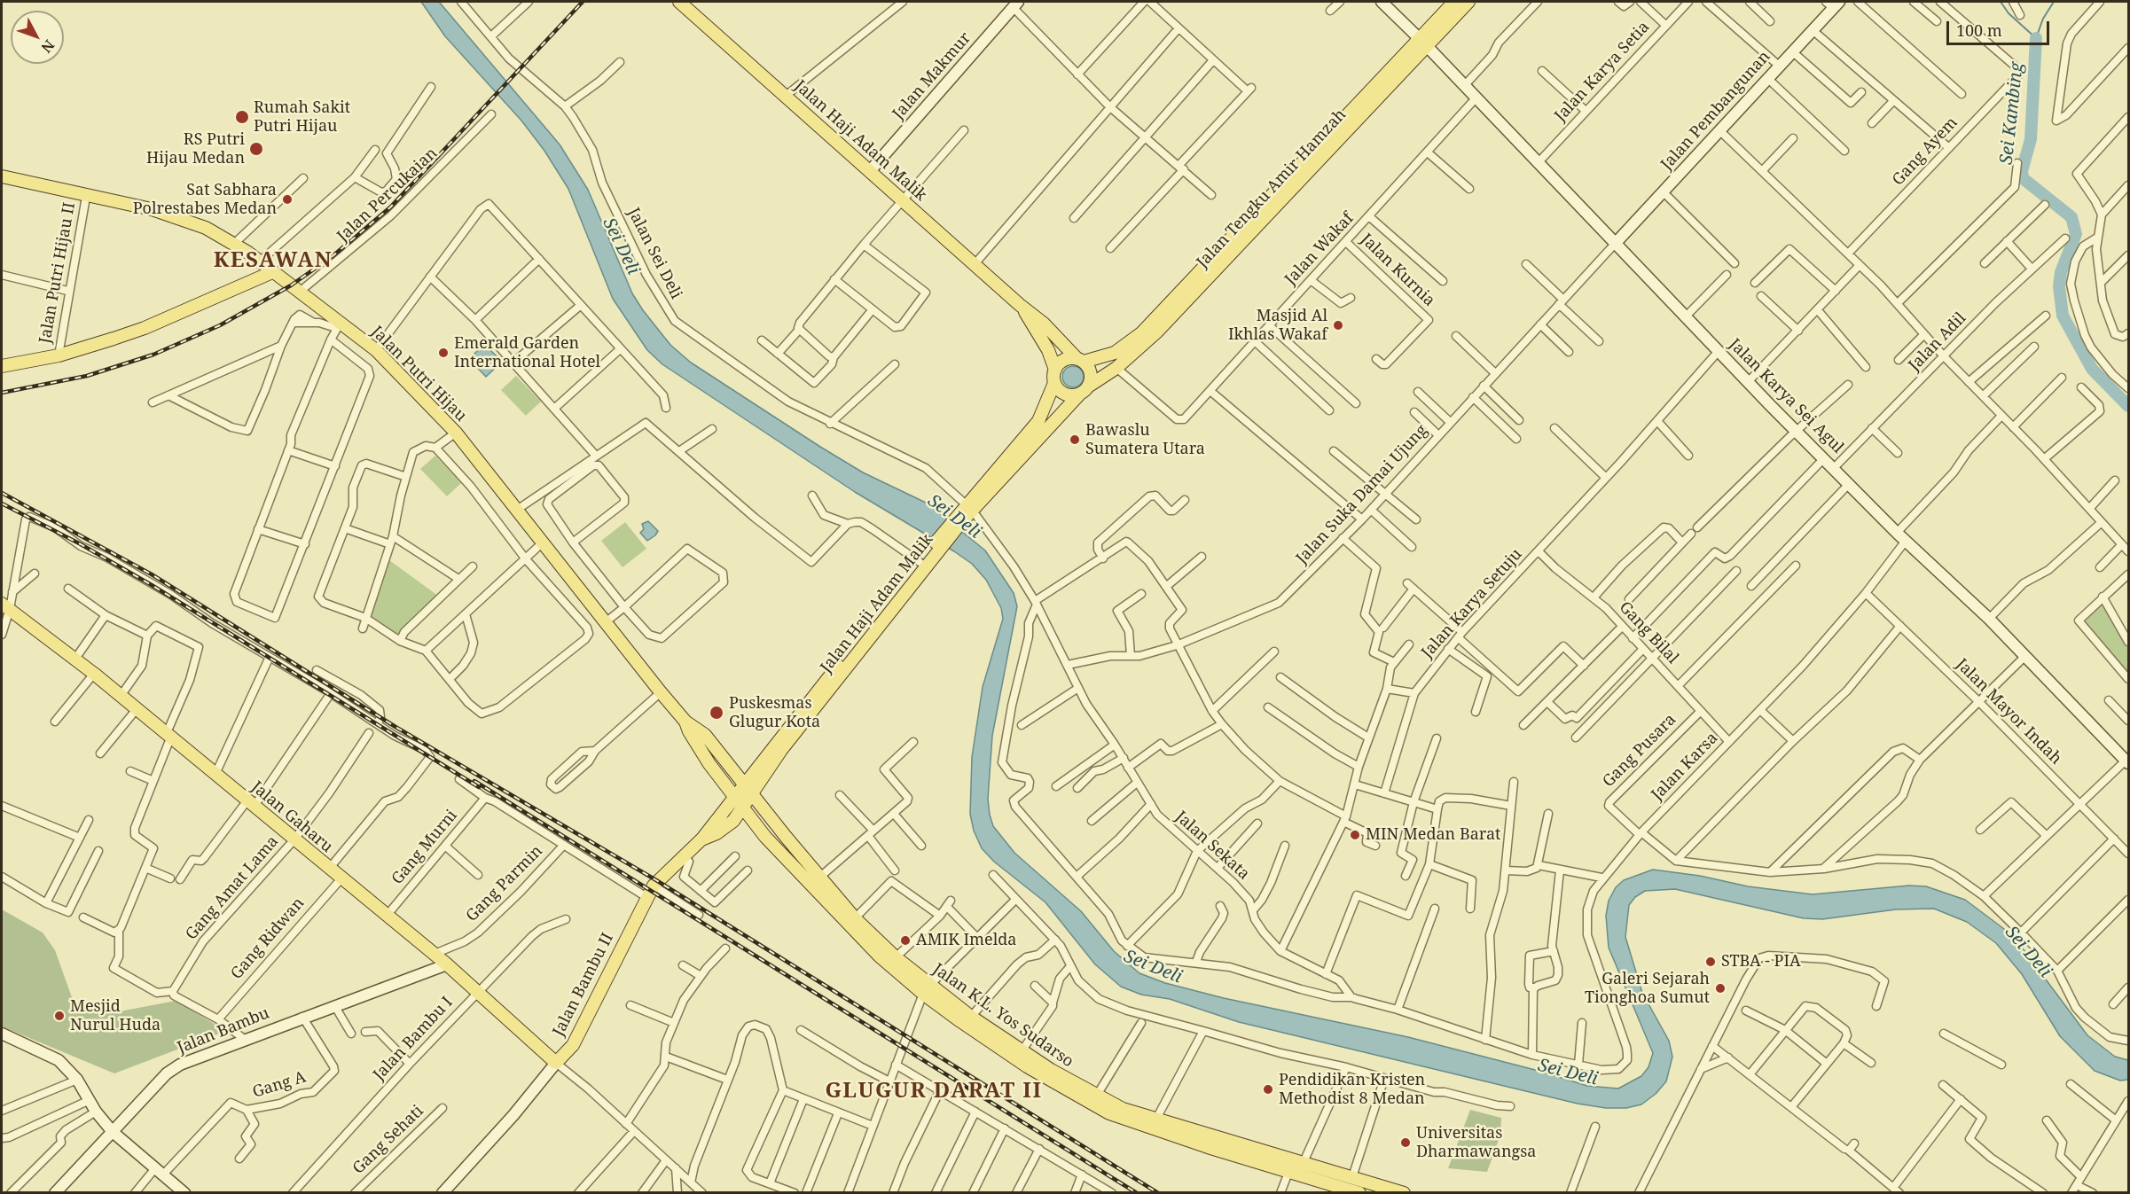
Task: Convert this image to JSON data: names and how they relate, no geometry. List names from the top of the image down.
{
  "streets": {
    "main road": [
      "Jalan Makmur",
      "Jalan Pembangunan",
      "Jalan Haji Adam Malik",
      "Jalan Tengku Amir Hamzah",
      "Jalan Putri Hijau",
      "Jalan Karya Sei Agul",
      "Jalan Gaharu",
      "Jalan Bambu II",
      "Jalan K.L. Yos Sudarso",
      "Jalan Bambu"
    ],
    "street": [
      "Jalan Karya Setia",
      "Gang Ayem",
      "Jalan Percukaian",
      "Jalan Wakaf",
      "Jalan Sei Deli",
      "Jalan Kurnia",
      "Jalan Putri Hijau II",
      "Jalan Adil",
      "Jalan Suka Damai Ujung",
      "Jalan Karya Setuju",
      "Gang Bilal",
      "Jalan Mayor Indah",
      "Gang Pusara",
      "Jalan Karsa",
      "Jalan Sekata",
      "Gang Murni",
      "Gang Parmin",
      "Gang Amat Lama",
      "Gang Ridwan",
      "Jalan Bambu I",
      "Gang A",
      "Gang Sehati"
    ]
  },
  "crossings": [
    ["Jalan Karya Setia", "Jalan Karya Sei Agul"],
    ["Jalan Makmur", "Jalan Haji Adam Malik"],
    ["Jalan Pembangunan", "Jalan Karya Sei Agul"],
    ["Jalan Pembangunan", "Jalan Suka Damai Ujung"],
    ["Jalan Haji Adam Malik", "Jalan Tengku Amir Hamzah"],
    ["Jalan Haji Adam Malik", "Jalan Sei Deli"],
    ["Jalan Haji Adam Malik", "Jalan Putri Hijau"],
    ["Jalan Haji Adam Malik", "Jalan Sekata"],
    ["Jalan Haji Adam Malik", "Jalan Bambu II"],
    ["Jalan Haji Adam Malik", "Jalan K.L. Yos Sudarso"],
    ["Jalan Tengku Amir Hamzah", "Jalan Wakaf"],
    ["Jalan Tengku Amir Hamzah", "Jalan Karya Sei Agul"],
    ["Jalan Percukaian", "Jalan Putri Hijau"],
    ["Jalan Wakaf", "Jalan Kurnia"],
    ["Jalan Wakaf", "Jalan Karya Sei Agul"],
    ["Jalan Sei Deli", "Jalan Sekata"],
    ["Jalan Putri Hijau II", "Jalan Putri Hijau"],
    ["Jalan Adil", "Jalan Karya Sei Agul"],
    ["Jalan Putri Hijau", "Jalan Bambu II"],
    ["Jalan Putri Hijau", "Jalan K.L. Yos Sudarso"],
    ["Jalan Karya Sei Agul", "Jalan Suka Damai Ujung"],
    ["Jalan Karya Sei Agul", "Jalan Karya Setuju"],
    ["Jalan Karya Sei Agul", "Jalan Karsa"],
    ["Jalan Suka Damai Ujung", "Jalan Sekata"],
    ["Jalan Karya Setuju", "Gang Bilal"],
    ["Gang Bilal", "Gang Pusara"],
    ["Gang Bilal", "Jalan Karsa"],
    ["Jalan Mayor Indah", "Jalan Karsa"],
    ["Gang Pusara", "Jalan Karsa"],
    ["Jalan Gaharu", "Gang Murni"],
    ["Jalan Gaharu", "Gang Parmin"],
    ["Jalan Gaharu", "Gang Amat Lama"],
    ["Jalan Gaharu", "Gang Ridwan"],
    ["Jalan Gaharu", "Jalan Bambu II"],
    ["Jalan Gaharu", "Jalan Bambu"],
    ["Jalan Gaharu", "Jalan Bambu I"],
    ["Gang Parmin", "Jalan Bambu"],
    ["Jalan Bambu II", "Jalan K.L. Yos Sudarso"],
    ["Jalan Bambu", "Gang A"]
  ],
  "districts": ["KESAWAN", "GLUGUR DARAT II"],
  "water": ["Sei Kambing", "Sei Deli"],
  "places": [
    "Rumah Sakit Putri Hijau",
    "RS Putri Hijau Medan",
    "Sat Sabhara Polrestabes Medan",
    "Masjid Al Ikhlas Wakaf",
    "Emerald Garden International Hotel",
    "Bawaslu Sumatera Utara",
    "Puskesmas Glugur Kota",
    "MIN Medan Barat",
    "AMIK Imelda",
    "STBA - PIA",
    "Galeri Sejarah Tionghoa Sumut",
    "Mesjid Nurul Huda",
    "Pendidikan Kristen Methodist 8 Medan",
    "Universitas Dharmawangsa"
  ],
  "scale_bar": "100 m",
  "north": "bottom right"
}
